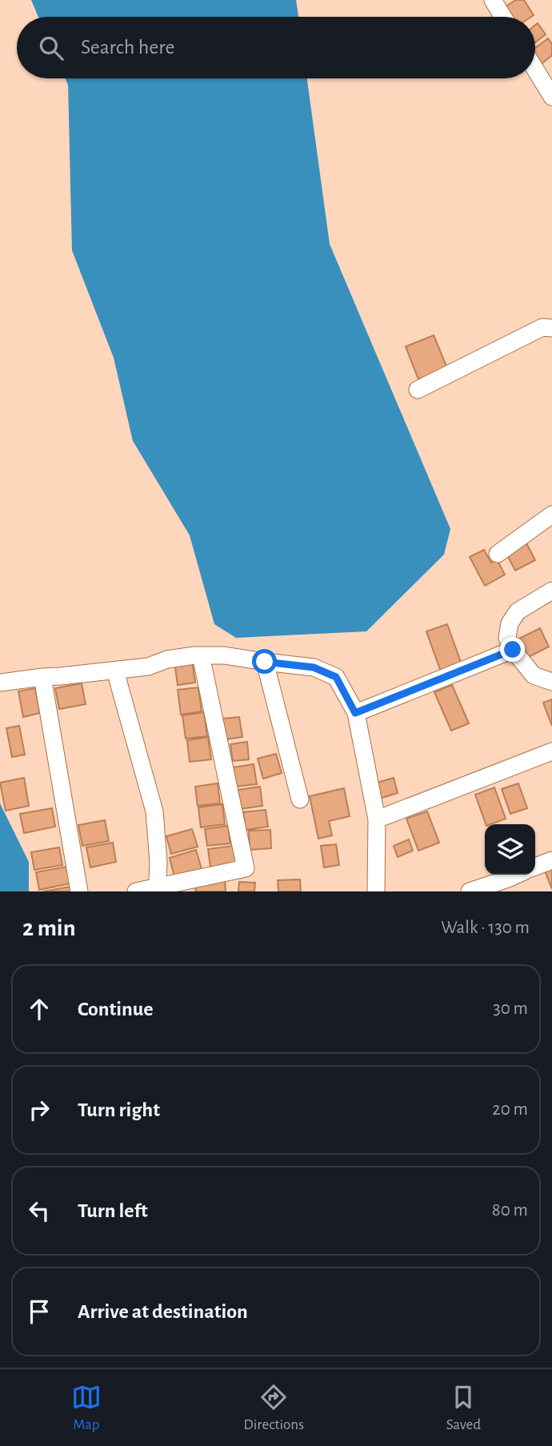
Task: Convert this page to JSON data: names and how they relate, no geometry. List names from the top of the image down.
{
  "page": {
    "search": "Search here",
    "heading": ["2 min", "Walk · 130 m"],
    "list": [
      ["Continue", "30 m"],
      ["Turn right", "20 m"],
      ["Turn left", "80 m"],
      "Arrive at destination"
    ],
    "nav": ["Map", "Directions", "Saved"]
  }
}
